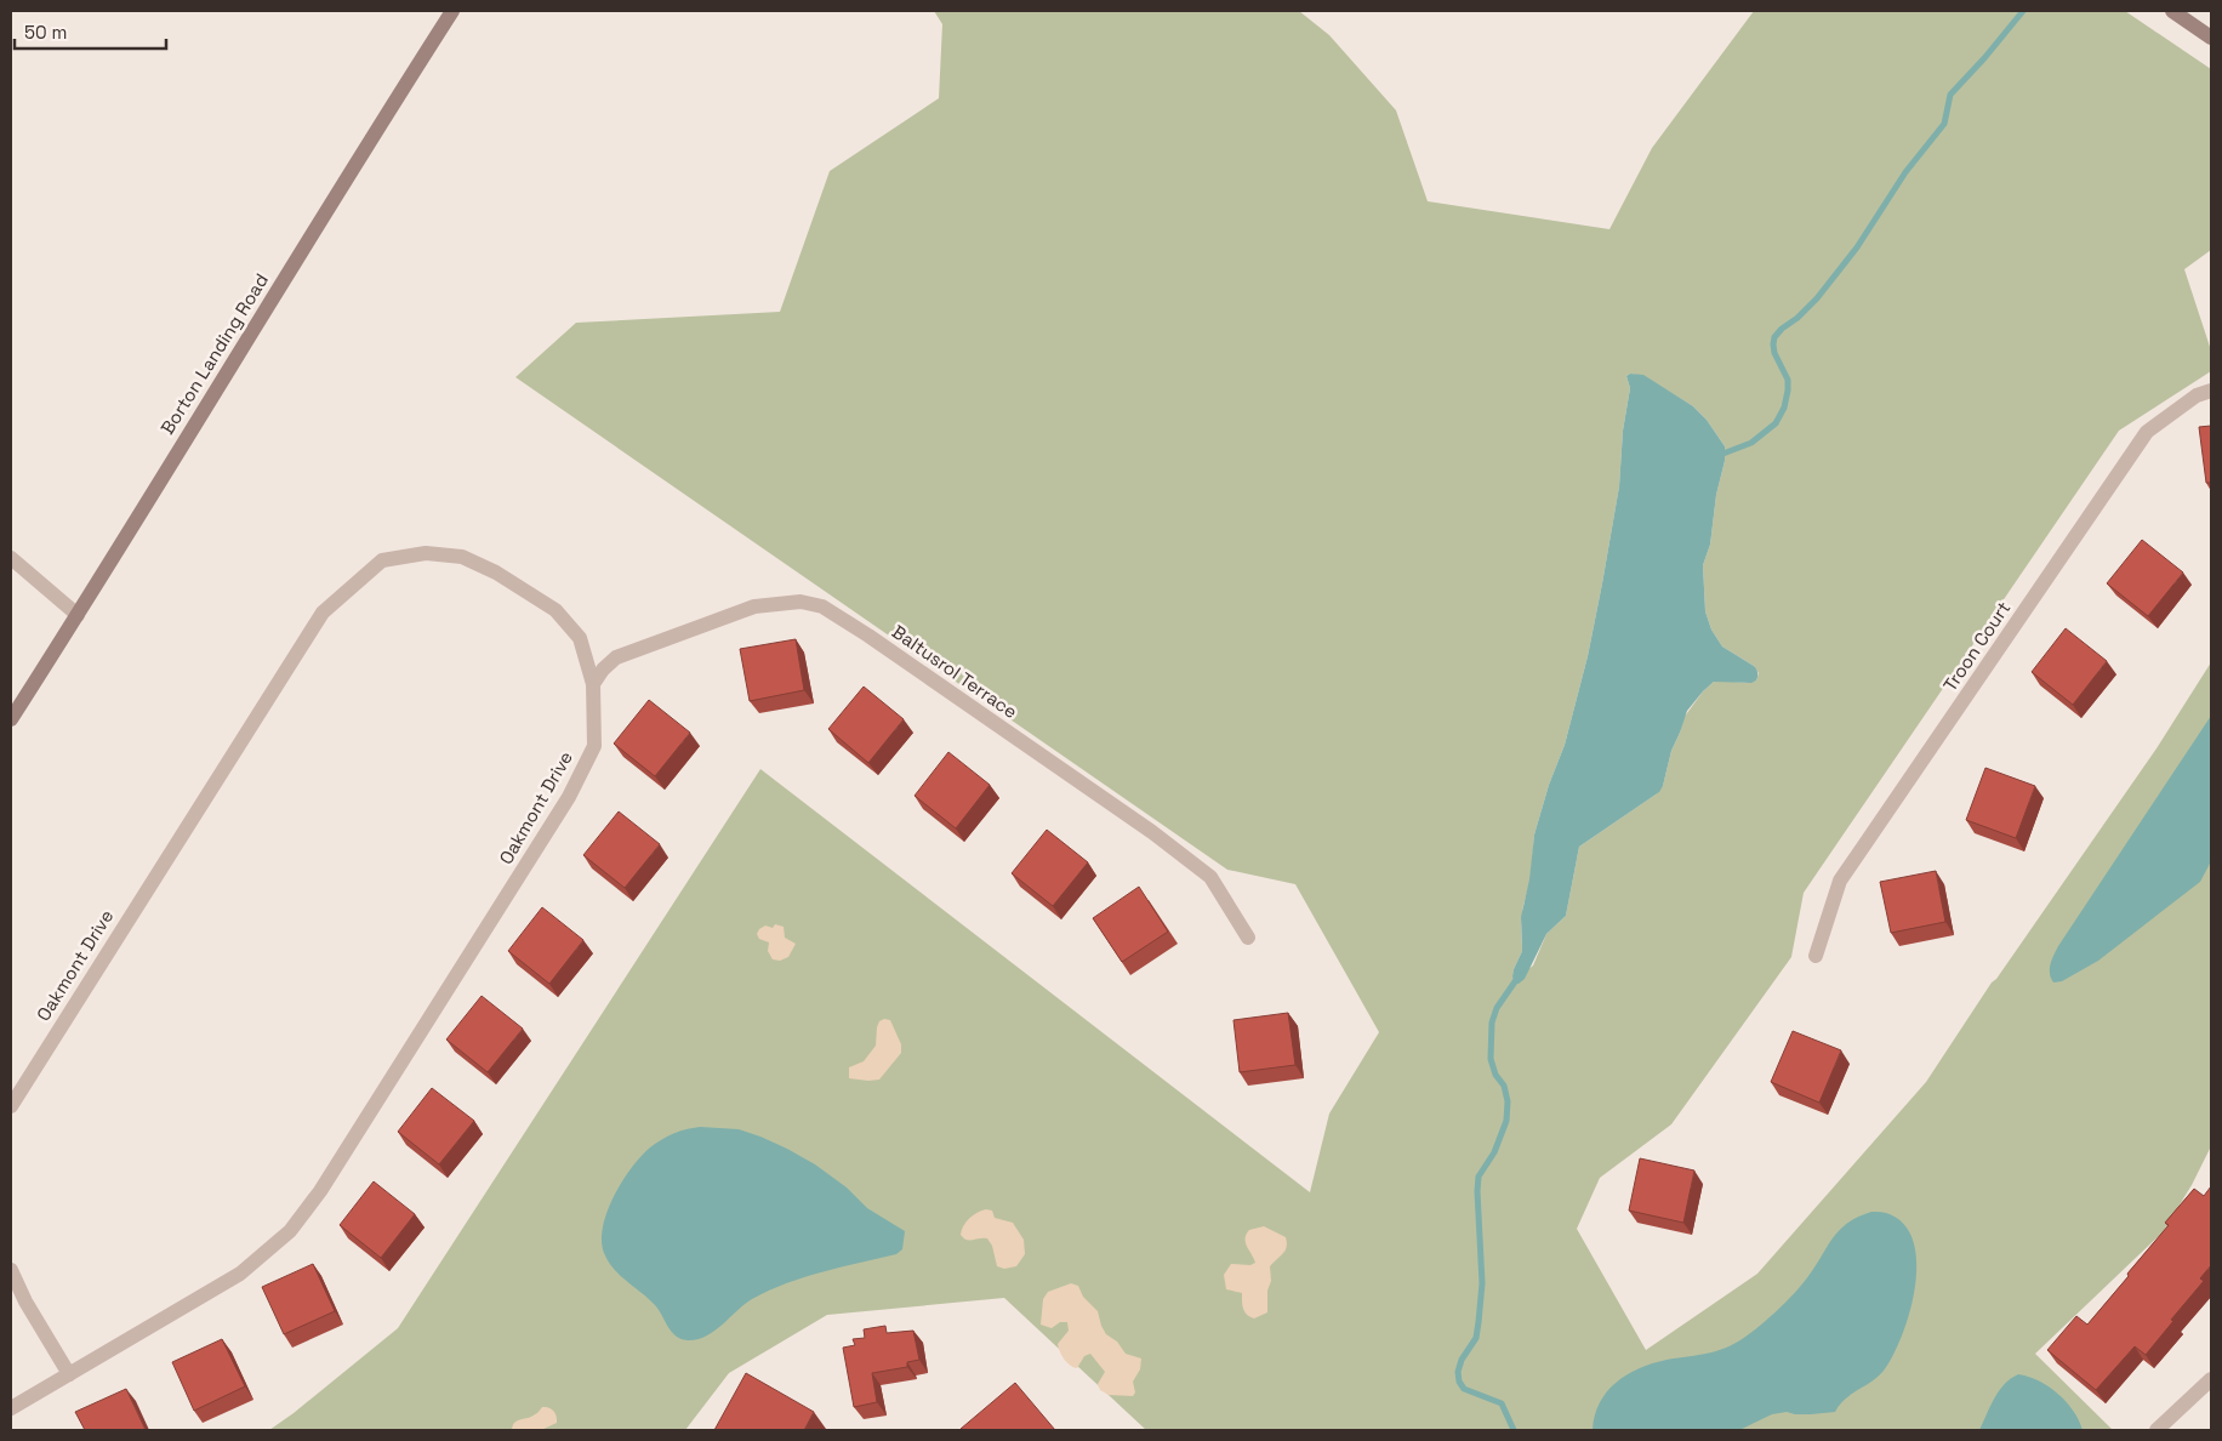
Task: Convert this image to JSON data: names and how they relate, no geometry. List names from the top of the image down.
{
  "streets": {
    "street": [
      "Borton Landing Road",
      "Troon Court",
      "Baltusrol Terrace",
      "Oakmont Drive"
    ]
  },
  "crossings": [
    ["Baltusrol Terrace", "Oakmont Drive"]
  ],
  "scale_bar": "50 m"
}
